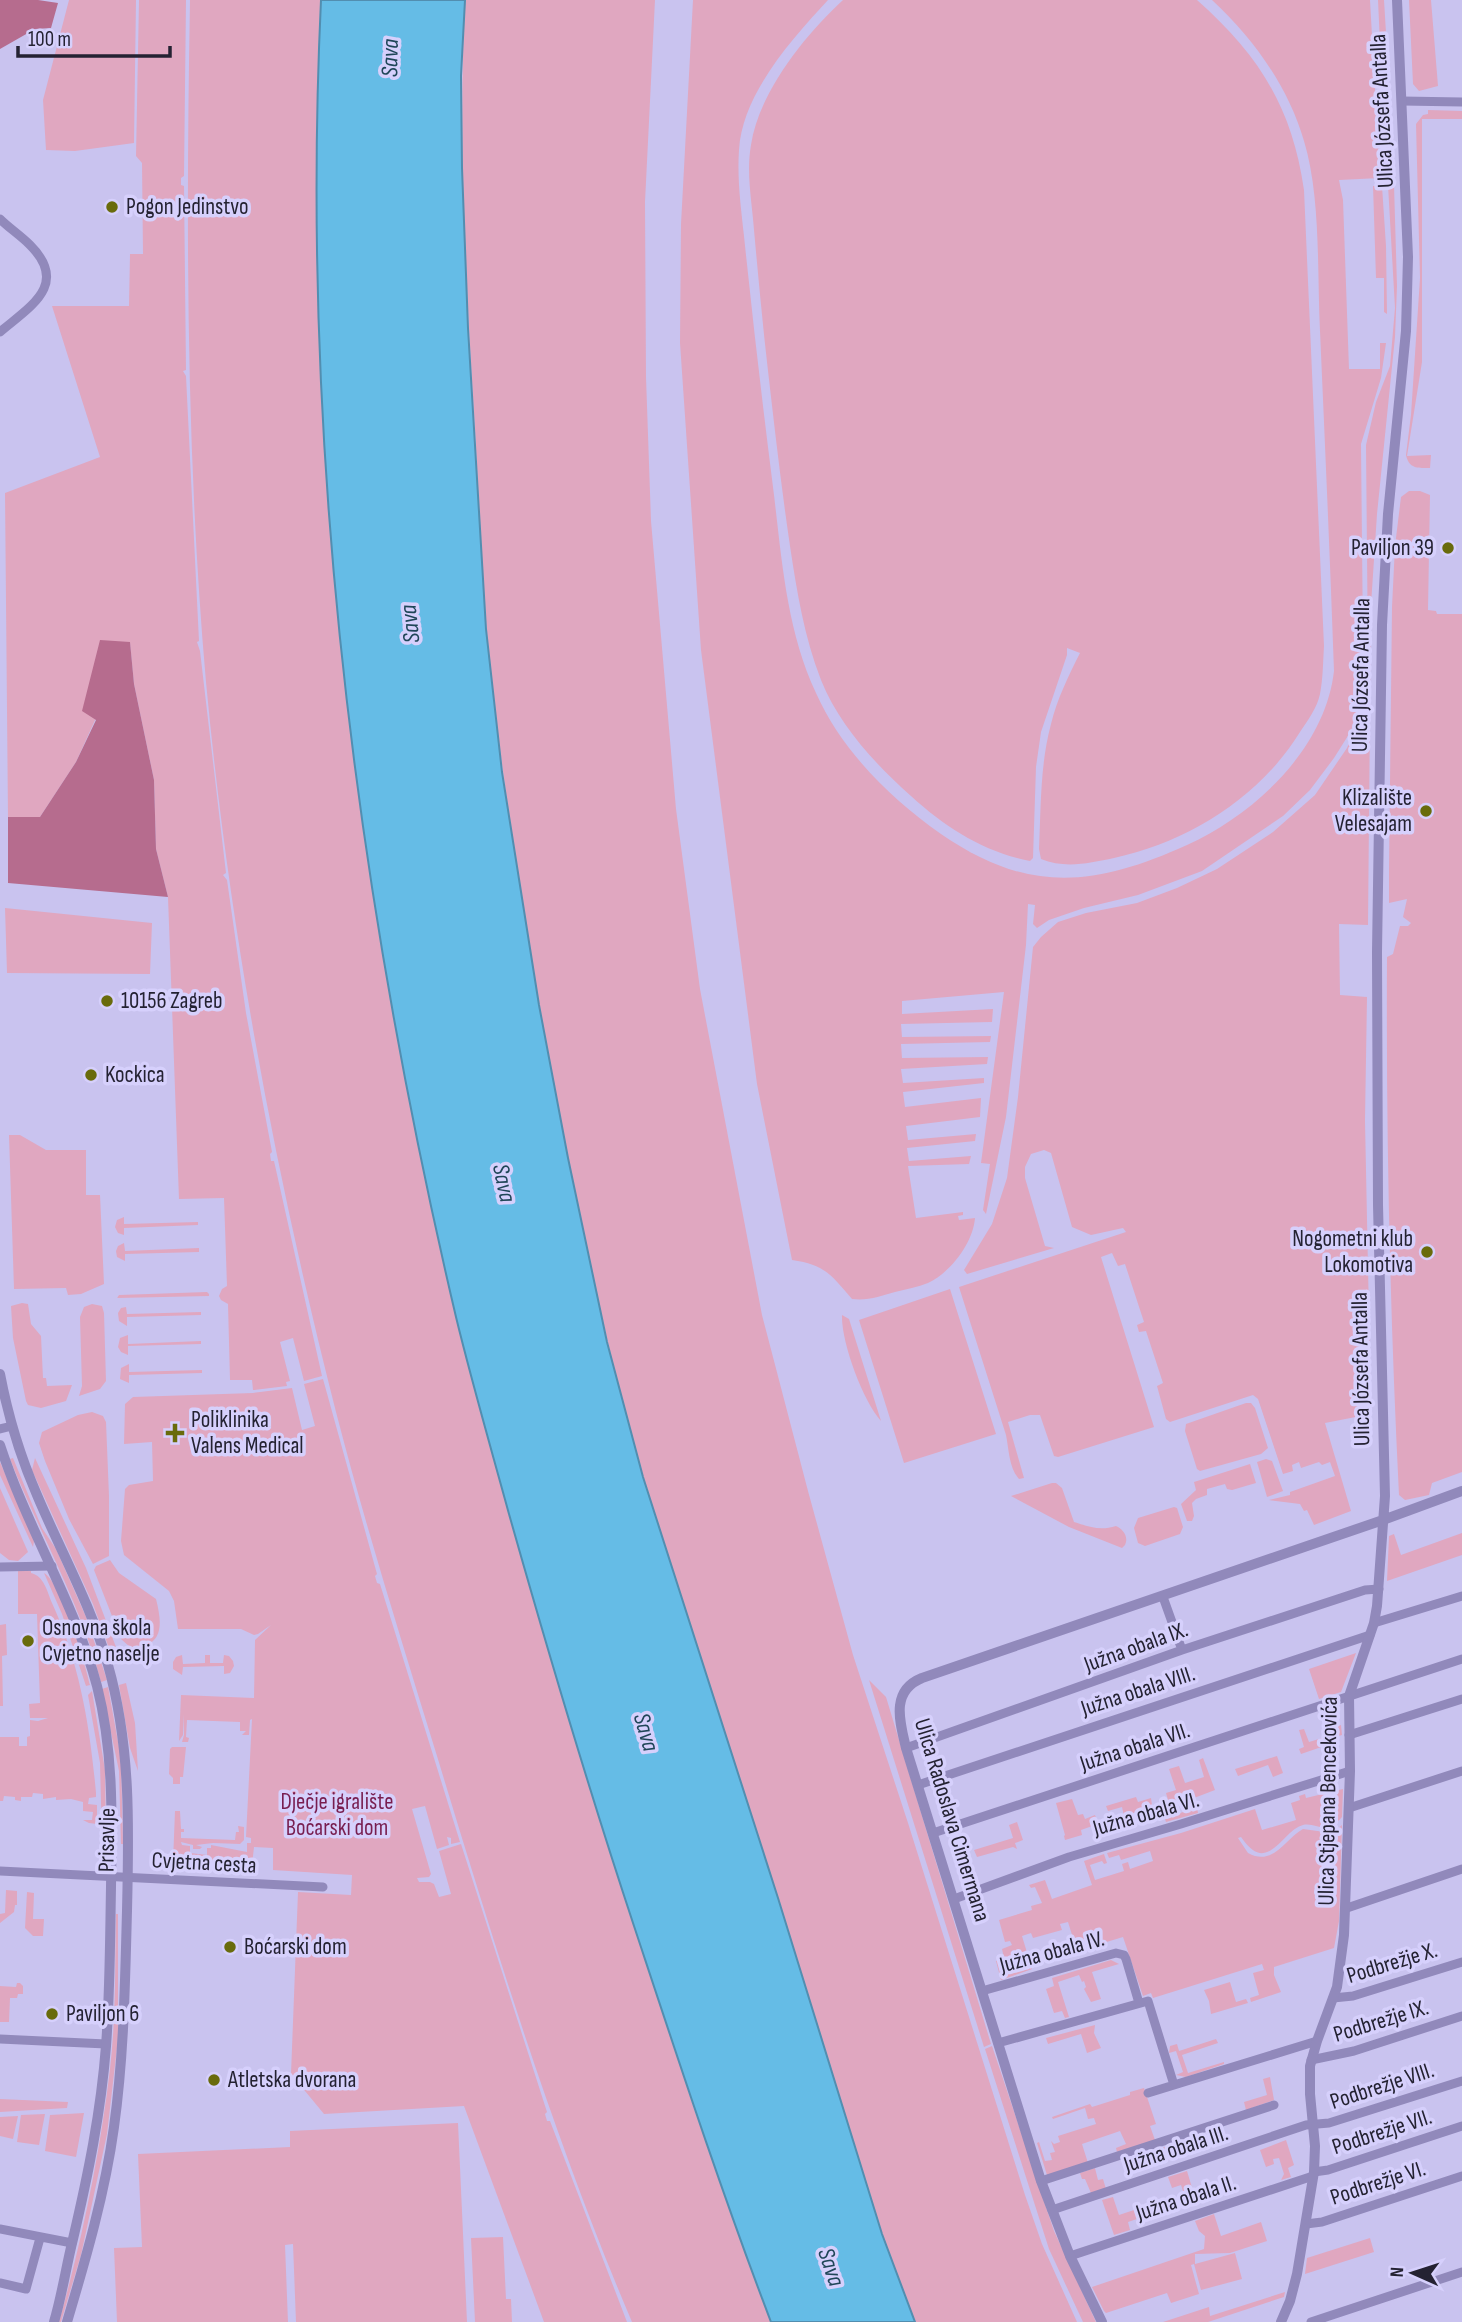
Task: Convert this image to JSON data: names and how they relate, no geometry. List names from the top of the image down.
{
  "streets": {
    "street": [
      "Ulica Józsefa Antalla",
      "Južna obala IX.",
      "Južna obala VIII.",
      "Južna obala VII.",
      "Ulica Stjepana Bencekovića",
      "Južna obala VI.",
      "Ulica Radoslava Cimermana",
      "Prisavlje",
      "Cvjetna cesta",
      "Južna obala IV.",
      "Podbrežje X.",
      "Podbrežje IX.",
      "Podbrežje VIII.",
      "Podbrežje VII.",
      "Južna obala III.",
      "Podbrežje VI.",
      "Južna obala II."
    ]
  },
  "crossings": [
    ["Ulica Józsefa Antalla", "Ulica Stjepana Bencekovića"],
    ["Ulica Józsefa Antalla", "Ulica Radoslava Cimermana"],
    ["Južna obala IX.", "Ulica Stjepana Bencekovića"],
    ["Južna obala IX.", "Ulica Radoslava Cimermana"],
    ["Južna obala VIII.", "Ulica Stjepana Bencekovića"],
    ["Južna obala VIII.", "Ulica Radoslava Cimermana"],
    ["Južna obala VII.", "Ulica Stjepana Bencekovića"],
    ["Južna obala VII.", "Ulica Radoslava Cimermana"],
    ["Ulica Stjepana Bencekovića", "Južna obala VI."],
    ["Ulica Stjepana Bencekovića", "Ulica Radoslava Cimermana"],
    ["Ulica Stjepana Bencekovića", "Podbrežje X."],
    ["Ulica Stjepana Bencekovića", "Podbrežje IX."],
    ["Ulica Stjepana Bencekovića", "Podbrežje VIII."],
    ["Ulica Stjepana Bencekovića", "Podbrežje VII."],
    ["Ulica Stjepana Bencekovića", "Južna obala III."],
    ["Ulica Stjepana Bencekovića", "Podbrežje VI."],
    ["Ulica Stjepana Bencekovića", "Južna obala II."],
    ["Južna obala VI.", "Ulica Radoslava Cimermana"],
    ["Ulica Radoslava Cimermana", "Južna obala IV."],
    ["Ulica Radoslava Cimermana", "Južna obala III."],
    ["Ulica Radoslava Cimermana", "Južna obala II."],
    ["Prisavlje", "Cvjetna cesta"],
    ["Podbrežje VIII.", "Južna obala III."],
    ["Podbrežje VII.", "Južna obala II."]
  ],
  "water": ["Sava"],
  "parks": ["Dječje igralište Boćarski dom"],
  "places": {
    "other": [
      "Pogon Jedinstvo",
      "Paviljon 39",
      "Klizalište Velesajam",
      "10156 Zagreb",
      "Kockica",
      "Nogometni klub Lokomotiva",
      "Osnovna škola Cvjetno naselje",
      "Boćarski dom",
      "Paviljon 6",
      "Atletska dvorana"
    ],
    "health": ["Poliklinika Valens Medical"]
  },
  "scale_bar": "100 m",
  "north": "left"
}
